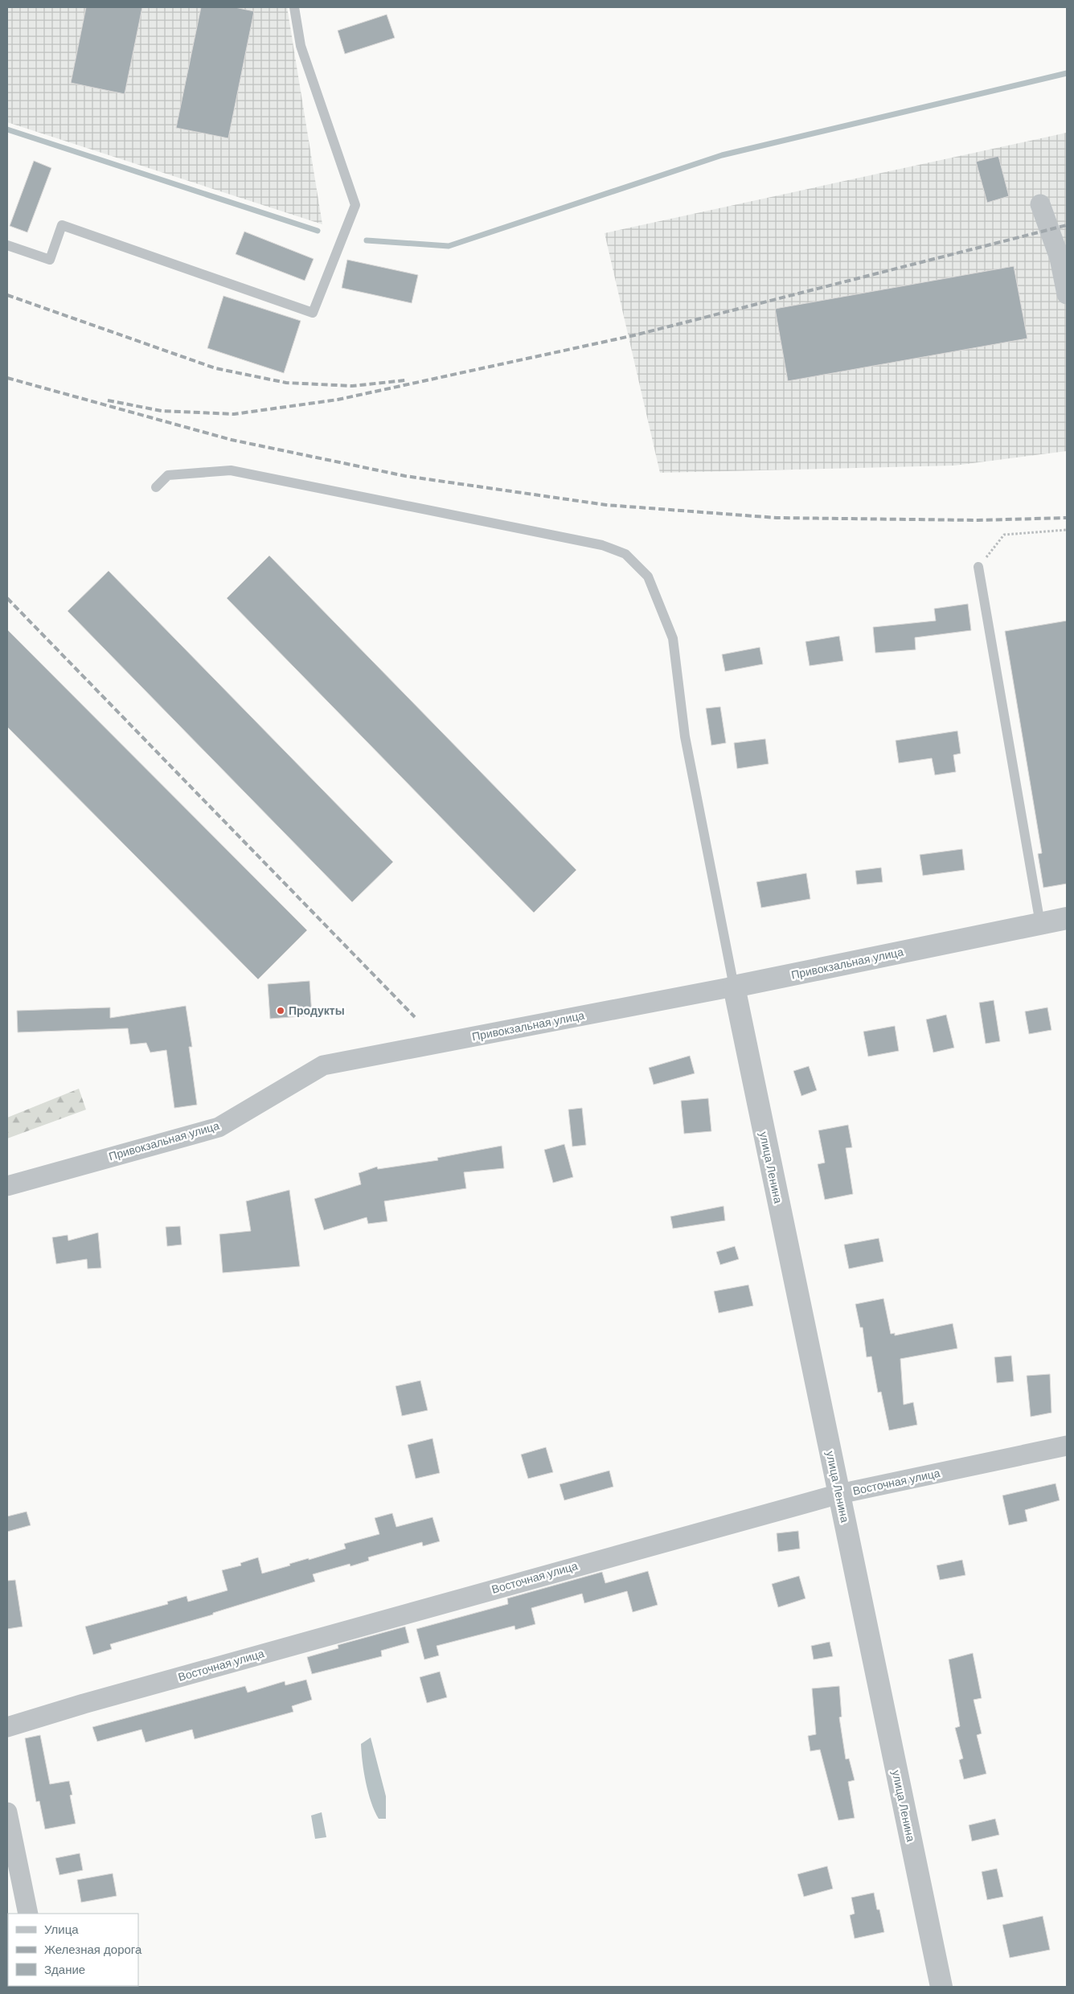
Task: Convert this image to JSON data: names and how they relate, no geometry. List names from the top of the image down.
{
  "streets": {
    "street": ["Привокзальная улица", "улица Ленина", "Восточная улица"]
  },
  "crossings": [
    ["Привокзальная улица", "улица Ленина"],
    ["улица Ленина", "Восточная улица"]
  ],
  "places": ["Продукты"],
  "legend": ["Улица", "Железная дорога", "Здание"]
}
